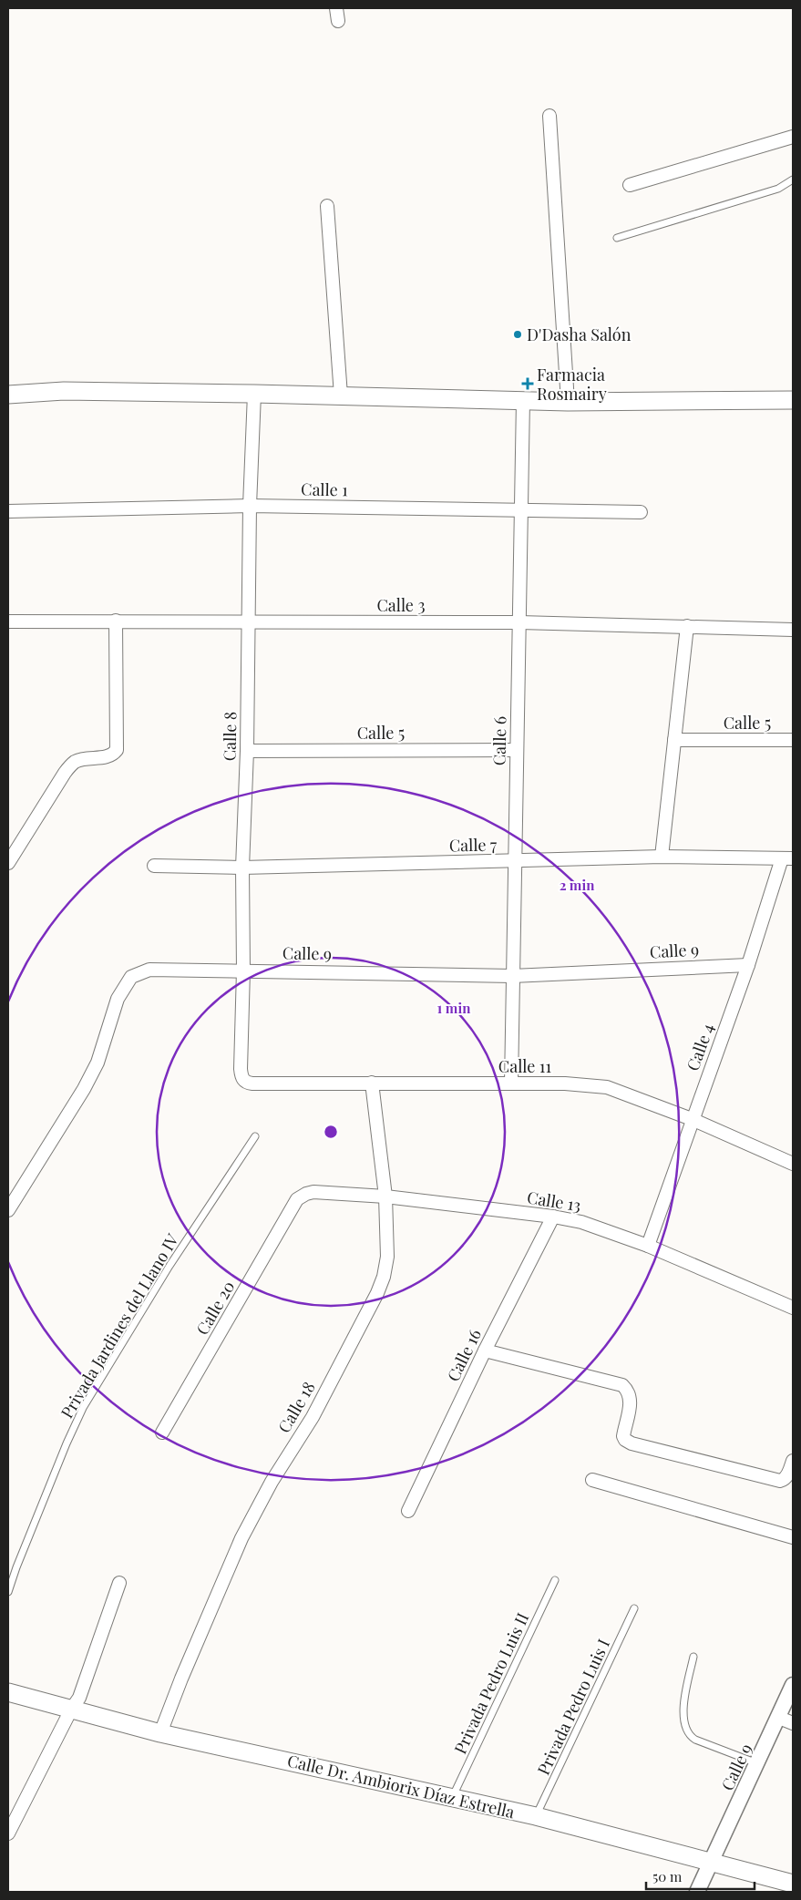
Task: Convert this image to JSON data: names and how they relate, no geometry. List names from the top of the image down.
{
  "streets": {
    "main road": ["Calle Dr. Ambiorix Díaz Estrella"],
    "street": [
      "Calle 1",
      "Calle 3",
      "Calle 5",
      "Calle 8",
      "Calle 6",
      "Calle 7",
      "Calle 9",
      "Calle 4",
      "Calle 11",
      "Calle 13",
      "Calle 20",
      "Calle 16",
      "Calle 18"
    ],
    "lane": ["Privada Jardines del Llano IV", "Privada Pedro Luis II", "Privada Pedro Luis I"]
  },
  "crossings": [
    ["Calle 1", "Calle 8"],
    ["Calle 1", "Calle 6"],
    ["Calle 3", "Calle 8"],
    ["Calle 3", "Calle 6"],
    ["Calle 5", "Calle 8"],
    ["Calle 5", "Calle 6"],
    ["Calle 8", "Calle 7"],
    ["Calle 8", "Calle 9"],
    ["Calle 8", "Calle 11"],
    ["Calle 6", "Calle 7"],
    ["Calle 6", "Calle 9"],
    ["Calle 6", "Calle 11"],
    ["Calle 7", "Calle 4"],
    ["Calle 9", "Calle 4"],
    ["Calle 9", "Calle Dr. Ambiorix Díaz Estrella"],
    ["Calle 4", "Calle 11"],
    ["Calle 4", "Calle 13"],
    ["Calle 11", "Calle 18"],
    ["Calle 13", "Calle 20"],
    ["Calle 13", "Calle 16"],
    ["Calle 13", "Calle 18"],
    ["Calle 18", "Calle Dr. Ambiorix Díaz Estrella"],
    ["Privada Pedro Luis II", "Calle Dr. Ambiorix Díaz Estrella"],
    ["Privada Pedro Luis I", "Calle Dr. Ambiorix Díaz Estrella"]
  ],
  "places": {
    "other": ["D'Dasha Salón"],
    "health": ["Farmacia Rosmairy"]
  },
  "scale_bar": "50 m",
  "rings": ["2 min", "1 min"]
}
